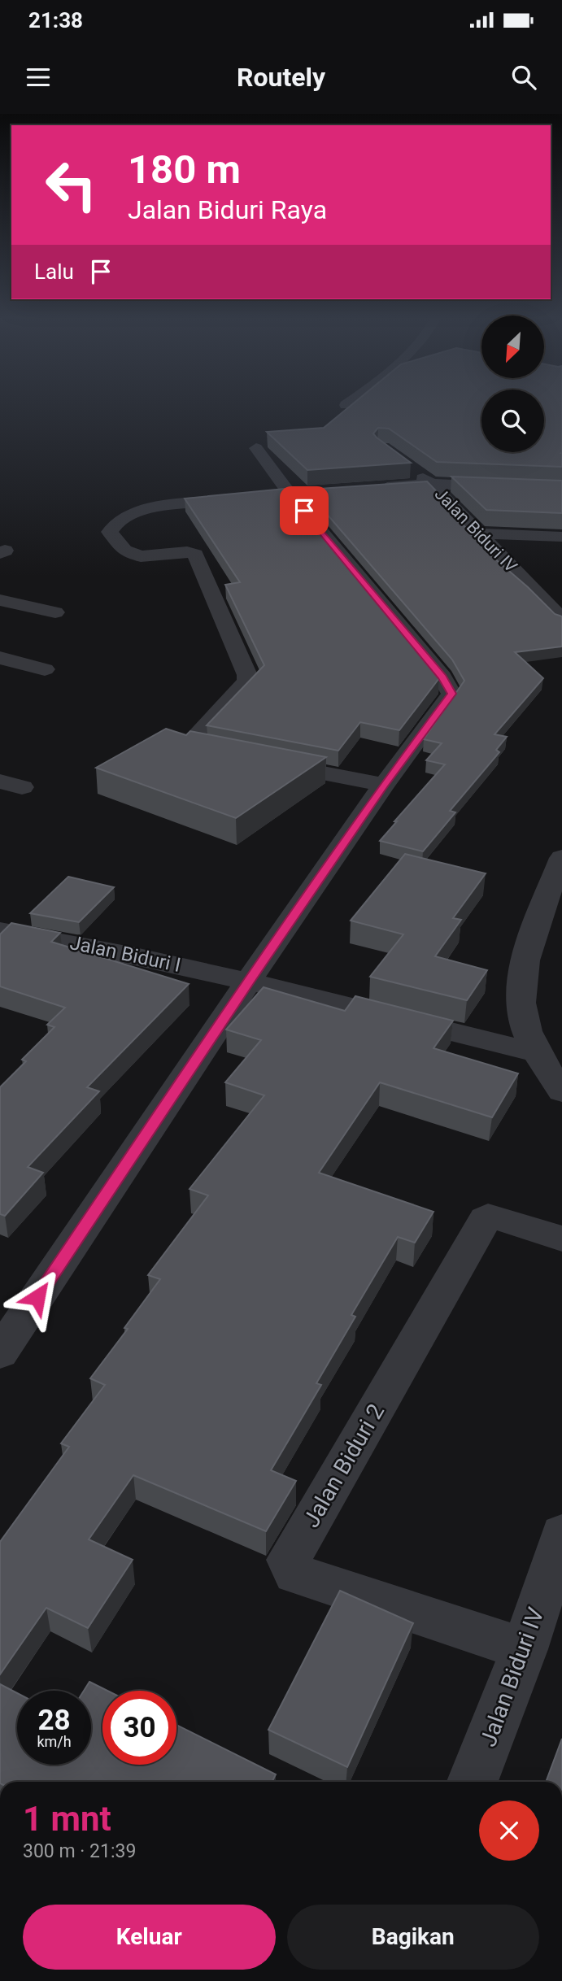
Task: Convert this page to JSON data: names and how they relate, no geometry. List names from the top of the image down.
{
  "streets": {
    "street": ["Jalan Biduri IV", "Jalan Biduri I", "Jalan Biduri 2"]
  },
  "crossings": [
    ["Jalan Biduri IV", "Jalan Biduri 2"]
  ],
  "north": "bottom left",
  "page": {
    "status": "21:38",
    "header": "Routely",
    "turn": ["180 m", "Jalan Biduri Raya"],
    "then": "Lalu",
    "speed": "28 km/h",
    "limit": "30",
    "heading": ["1 mnt", "300 m · 21:39"],
    "buttons": ["Keluar", "Bagikan"]
  }
}
